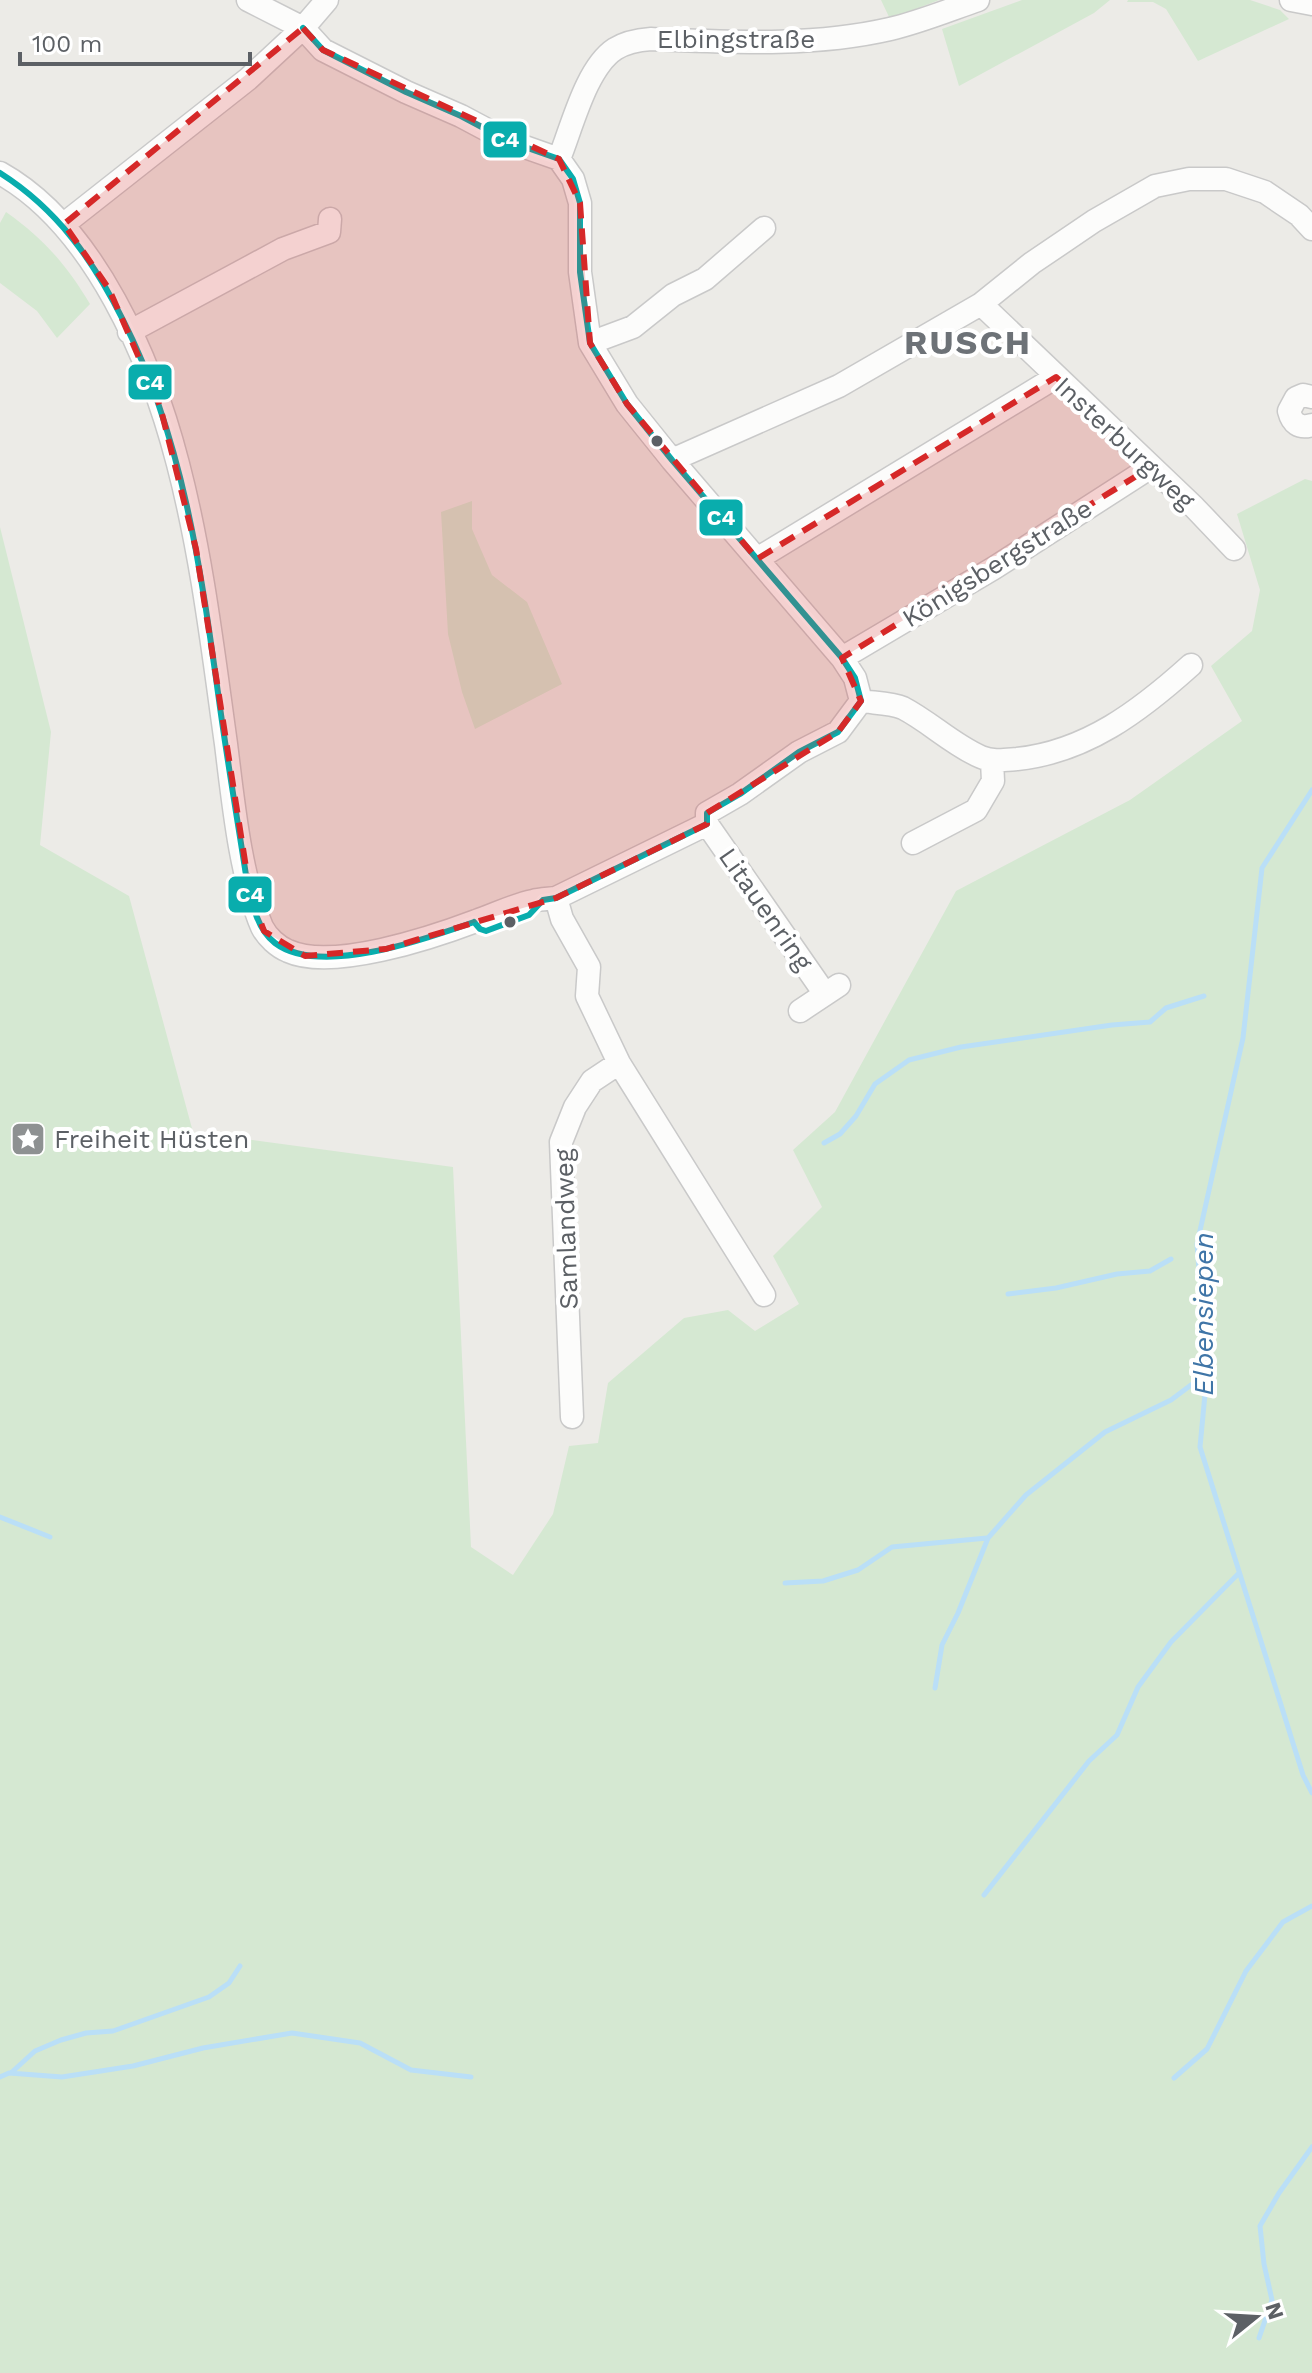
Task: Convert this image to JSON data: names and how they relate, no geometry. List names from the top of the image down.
{
  "streets": {
    "street": [
      "Elbingstraße",
      "Insterburgweg",
      "Königsbergstraße",
      "Litauenring",
      "Samlandweg"
    ]
  },
  "crossings": [
    ["Insterburgweg", "Königsbergstraße"]
  ],
  "districts": ["RUSCH"],
  "water": ["Elbensiepen"],
  "places": {
    "place": ["Freiheit Hüsten"]
  },
  "lines": ["transit line C4"],
  "scale_bar": "100 m",
  "north": "right"
}
